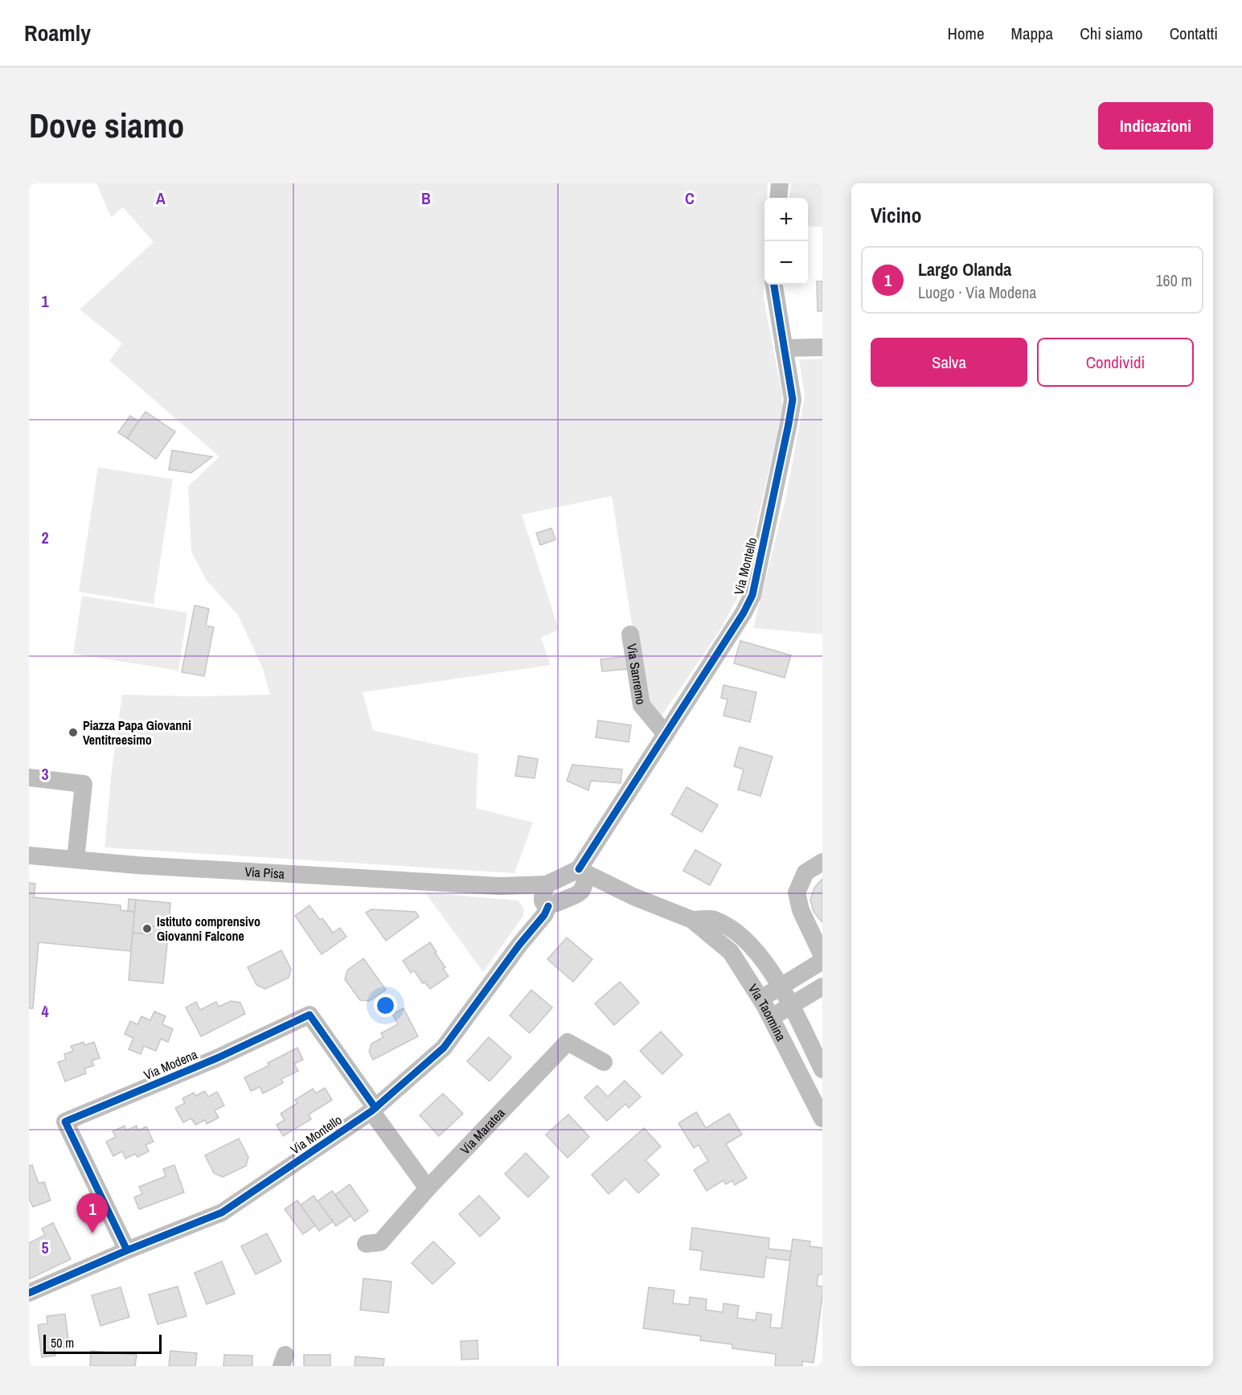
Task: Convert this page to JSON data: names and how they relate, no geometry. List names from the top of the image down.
{
  "streets": {
    "street": [
      "Via Montello",
      "Via Sanremo",
      "Via Pisa",
      "Via Taormina",
      "Via Modena",
      "Via Maratea"
    ]
  },
  "crossings": [
    ["Via Montello", "Via Sanremo"],
    ["Via Montello", "Via Pisa"],
    ["Via Montello", "Via Taormina"],
    ["Via Montello", "Via Modena"]
  ],
  "places": ["Piazza Papa Giovanni Ventitreesimo", "Istituto comprensivo Giovanni Falcone"],
  "scale_bar": "50 m",
  "page": {
    "header": "Roamly",
    "nav": [
      "Home",
      "Mappa",
      "Chi siamo",
      "Contatti"
    ],
    "buttons": [
      "Indicazioni",
      ["Salva", "Condividi"]
    ],
    "title": "Dove siamo",
    "heading": "Vicino",
    "map_buttons": ["+", "−"],
    "list": [
      {
        "mark": "1",
        "name": "Largo Olanda",
        "note": "Luogo · Via Modena",
        "value": "160 m"
      }
    ],
    "pins": "1",
    "scale": "50 m"
  },
  "grid": {
    "columns": ["A", "B", "C"],
    "rows": [
      "1",
      "2",
      "3",
      "4",
      "5"
    ]
  }
}
